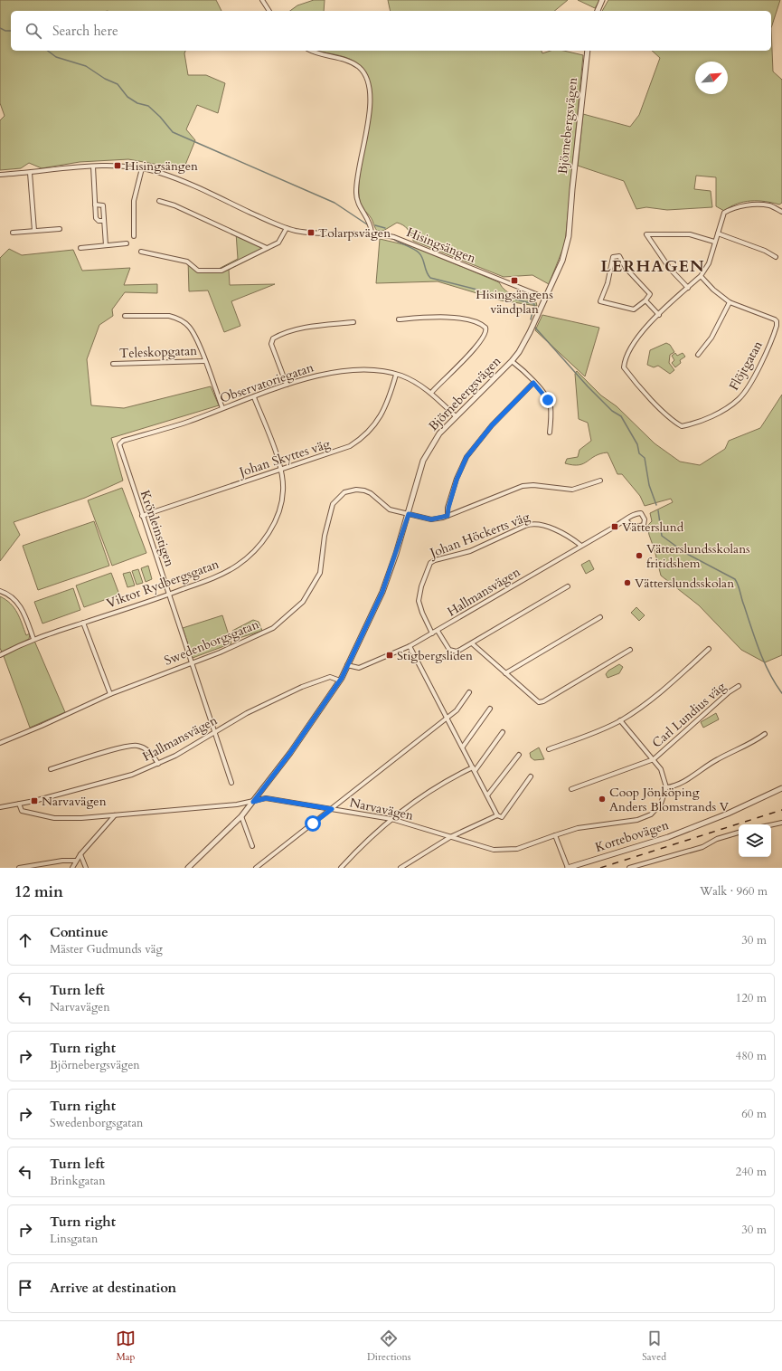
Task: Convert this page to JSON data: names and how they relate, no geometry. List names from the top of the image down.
{
  "streets": {
    "street": [
      "Björnebergsvägen",
      "Hisingsängen",
      "Teleskopgatan",
      "Flöjtgatan",
      "Observatoriegatan",
      "Johan Skyttes väg",
      "Krönleinstigen",
      "Johan Höckerts väg",
      "Viktor Rydbergsgatan",
      "Hallmansvägen",
      "Swedenborgsgatan",
      "Carl Lundius väg",
      "Narvavägen",
      "Kortebovägen"
    ]
  },
  "crossings": [
    ["Björnebergsvägen", "Hisingsängen"],
    ["Björnebergsvägen", "Observatoriegatan"],
    ["Björnebergsvägen", "Hallmansvägen"],
    ["Björnebergsvägen", "Swedenborgsgatan"],
    ["Björnebergsvägen", "Narvavägen"],
    ["Observatoriegatan", "Johan Skyttes väg"],
    ["Observatoriegatan", "Krönleinstigen"],
    ["Observatoriegatan", "Viktor Rydbergsgatan"],
    ["Johan Skyttes väg", "Krönleinstigen"],
    ["Johan Skyttes väg", "Viktor Rydbergsgatan"],
    ["Krönleinstigen", "Viktor Rydbergsgatan"],
    ["Krönleinstigen", "Hallmansvägen"],
    ["Krönleinstigen", "Swedenborgsgatan"],
    ["Johan Höckerts väg", "Hallmansvägen"],
    ["Hallmansvägen", "Narvavägen"]
  ],
  "districts": ["LERHAGEN"],
  "places": {
    "transit": [
      "Hisingsängen",
      "Tolarpsvägen",
      "Hisingsängens vändplan",
      "Vätterslund",
      "Stigbergsliden",
      "Narvavägen"
    ],
    "other": ["Vätterslundsskolans fritidshem", "Vätterslundsskolan", "Coop Jönköping Anders Blomstrands V"]
  },
  "north": "top right",
  "page": {
    "search": "Search here",
    "heading": ["12 min", "Walk · 960 m"],
    "list": [
      ["Continue", "Mäster Gudmunds väg", "30 m"],
      ["Turn left", "Narvavägen", "120 m"],
      ["Turn right", "Björnebergsvägen", "480 m"],
      ["Turn right", "Swedenborgsgatan", "60 m"],
      ["Turn left", "Brinkgatan", "240 m"],
      ["Turn right", "Linsgatan", "30 m"],
      "Arrive at destination"
    ],
    "nav": ["Map", "Directions", "Saved"]
  }
}
